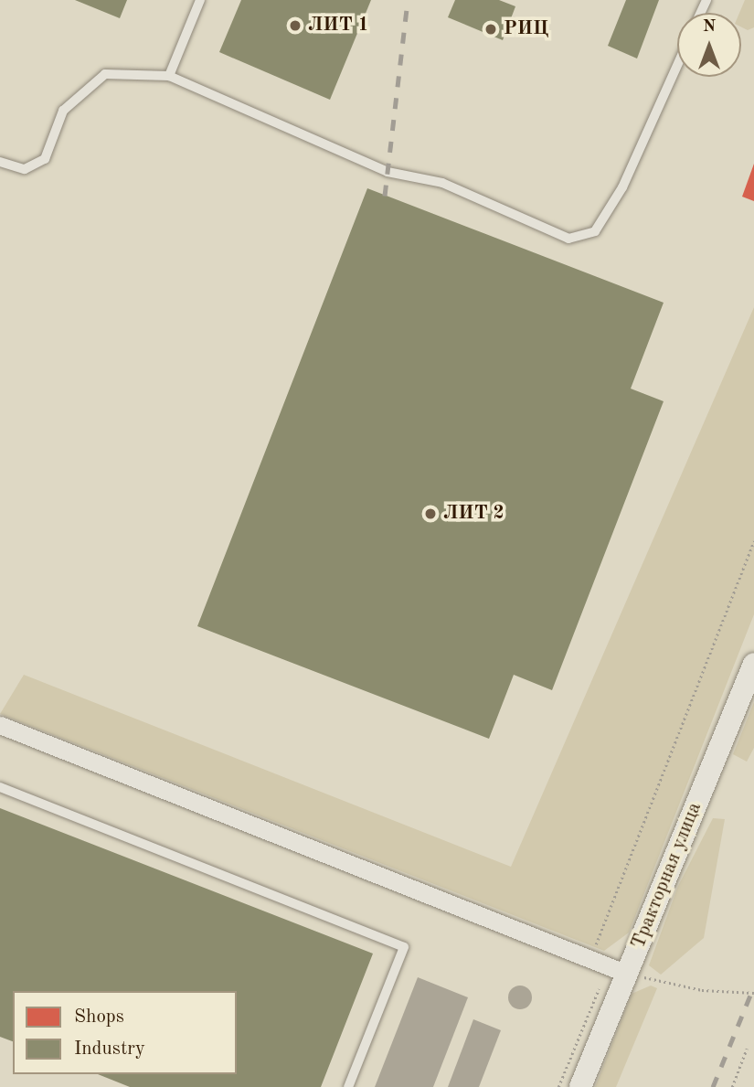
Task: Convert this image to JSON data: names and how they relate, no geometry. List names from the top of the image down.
{
  "streets": {
    "street": ["Тракторная улица"]
  },
  "places": ["ЛИТ 1", "РИЦ", "ЛИТ 2"],
  "legend": ["Shops", "Industry"],
  "north": "top"
}
